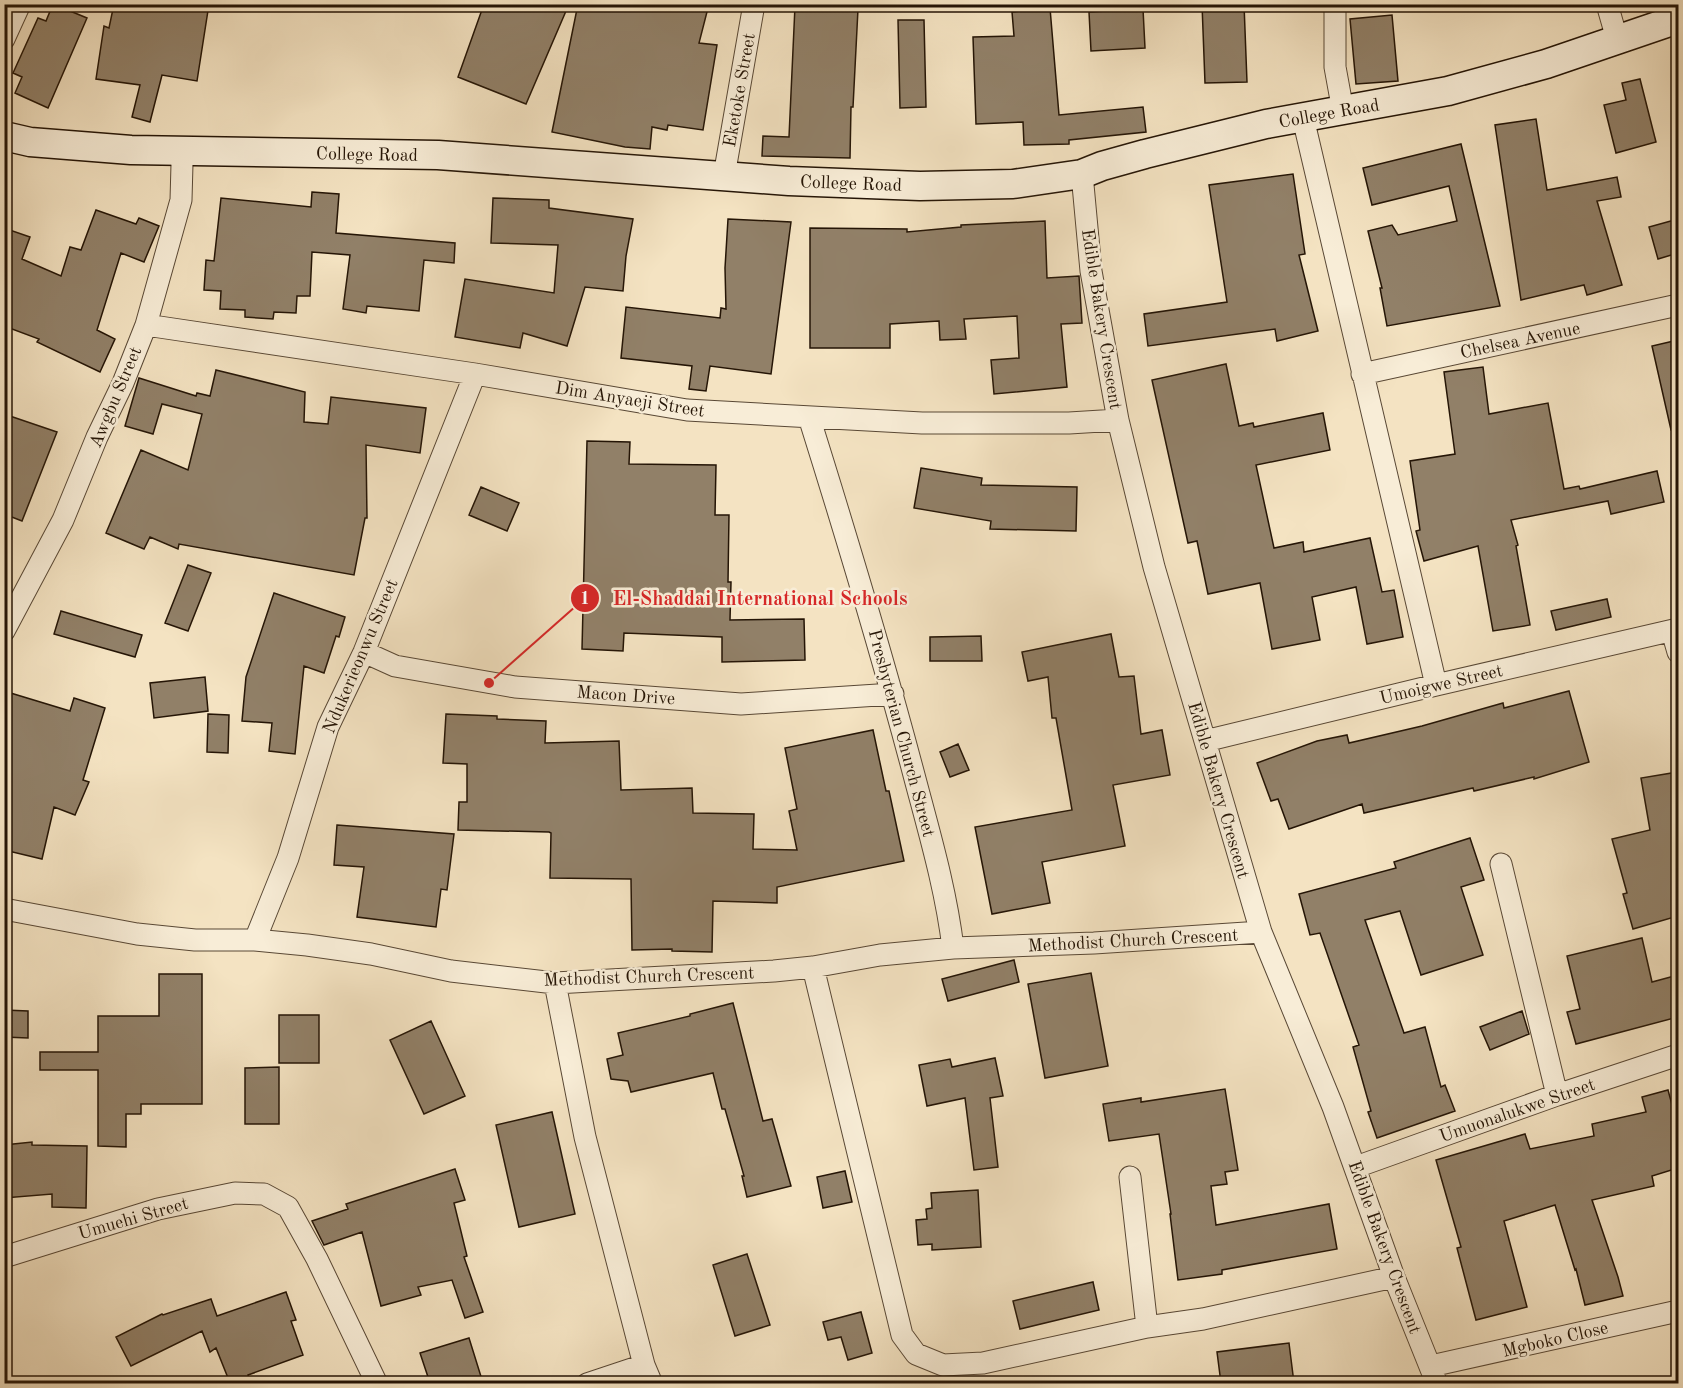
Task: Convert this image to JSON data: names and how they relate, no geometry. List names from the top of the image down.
{
  "streets": {
    "main road": ["College Road"],
    "street": [
      "Eketoke Street",
      "Edible Bakery Crescent",
      "Chelsea Avenue",
      "Awgbu Street",
      "Dim Anyaeji Street",
      "Ndukerieonwu Street",
      "Umoigwe Street",
      "Macon Drive",
      "Presbyterian Church Street",
      "Methodist Church Crescent",
      "Umuonalukwe Street",
      "Umuehi Street",
      "Mgboko Close"
    ]
  },
  "crossings": [
    ["Eketoke Street", "College Road"],
    ["College Road", "Edible Bakery Crescent"],
    ["College Road", "Awgbu Street"],
    ["Edible Bakery Crescent", "Dim Anyaeji Street"],
    ["Edible Bakery Crescent", "Umoigwe Street"],
    ["Edible Bakery Crescent", "Methodist Church Crescent"],
    ["Edible Bakery Crescent", "Umuonalukwe Street"],
    ["Edible Bakery Crescent", "Mgboko Close"],
    ["Awgbu Street", "Dim Anyaeji Street"],
    ["Dim Anyaeji Street", "Ndukerieonwu Street"],
    ["Dim Anyaeji Street", "Presbyterian Church Street"],
    ["Ndukerieonwu Street", "Macon Drive"],
    ["Ndukerieonwu Street", "Methodist Church Crescent"],
    ["Macon Drive", "Presbyterian Church Street"],
    ["Presbyterian Church Street", "Methodist Church Crescent"]
  ],
  "places": ["El-Shaddai International Schools"]
}
